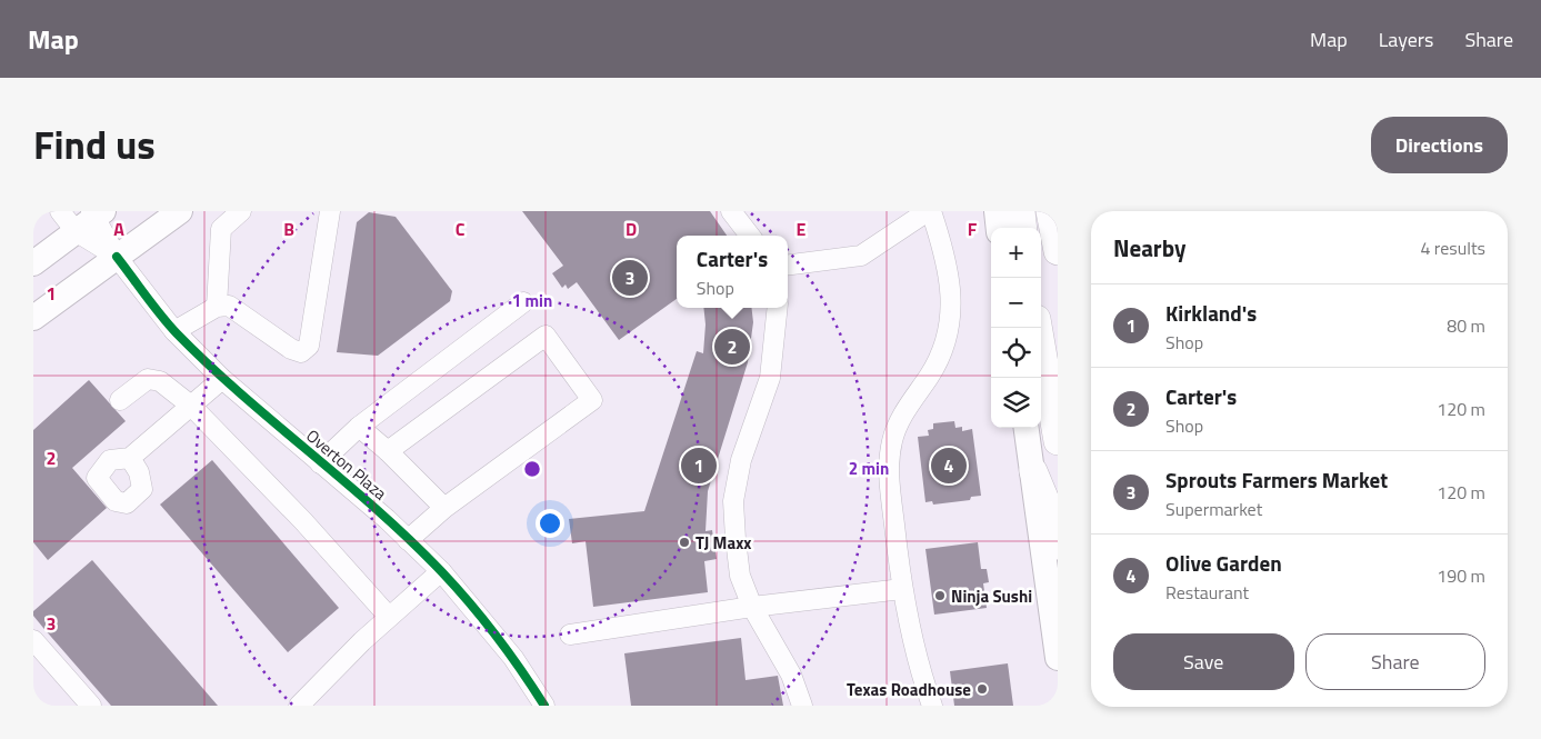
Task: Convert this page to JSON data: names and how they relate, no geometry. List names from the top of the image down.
{
  "streets": {
    "street": ["Overton Plaza"]
  },
  "places": ["TJ Maxx", "Ninja Sushi", "Texas Roadhouse"],
  "page": {
    "header": "Map",
    "nav": ["Map", "Layers", "Share"],
    "title": "Find us",
    "buttons": [
      "Directions",
      ["Save", "Share"]
    ],
    "heading": ["Nearby", "4 results"],
    "map_buttons": ["+", "−"],
    "popup": ["Carter's", "Shop"],
    "pins": [
      "3",
      "2",
      "1",
      "4"
    ],
    "list": [
      {
        "mark": "1",
        "name": "Kirkland's",
        "note": "Shop",
        "value": "80 m"
      },
      {
        "mark": "2",
        "name": "Carter's",
        "note": "Shop",
        "value": "120 m"
      },
      {
        "mark": "3",
        "name": "Sprouts Farmers Market",
        "note": "Supermarket",
        "value": "120 m"
      },
      {
        "mark": "4",
        "name": "Olive Garden",
        "note": "Restaurant",
        "value": "190 m"
      }
    ]
  },
  "grid": {
    "columns": [
      "A",
      "B",
      "C",
      "D",
      "E",
      "F"
    ],
    "rows": ["1", "2", "3"]
  },
  "rings": ["1 min", "2 min"]
}
